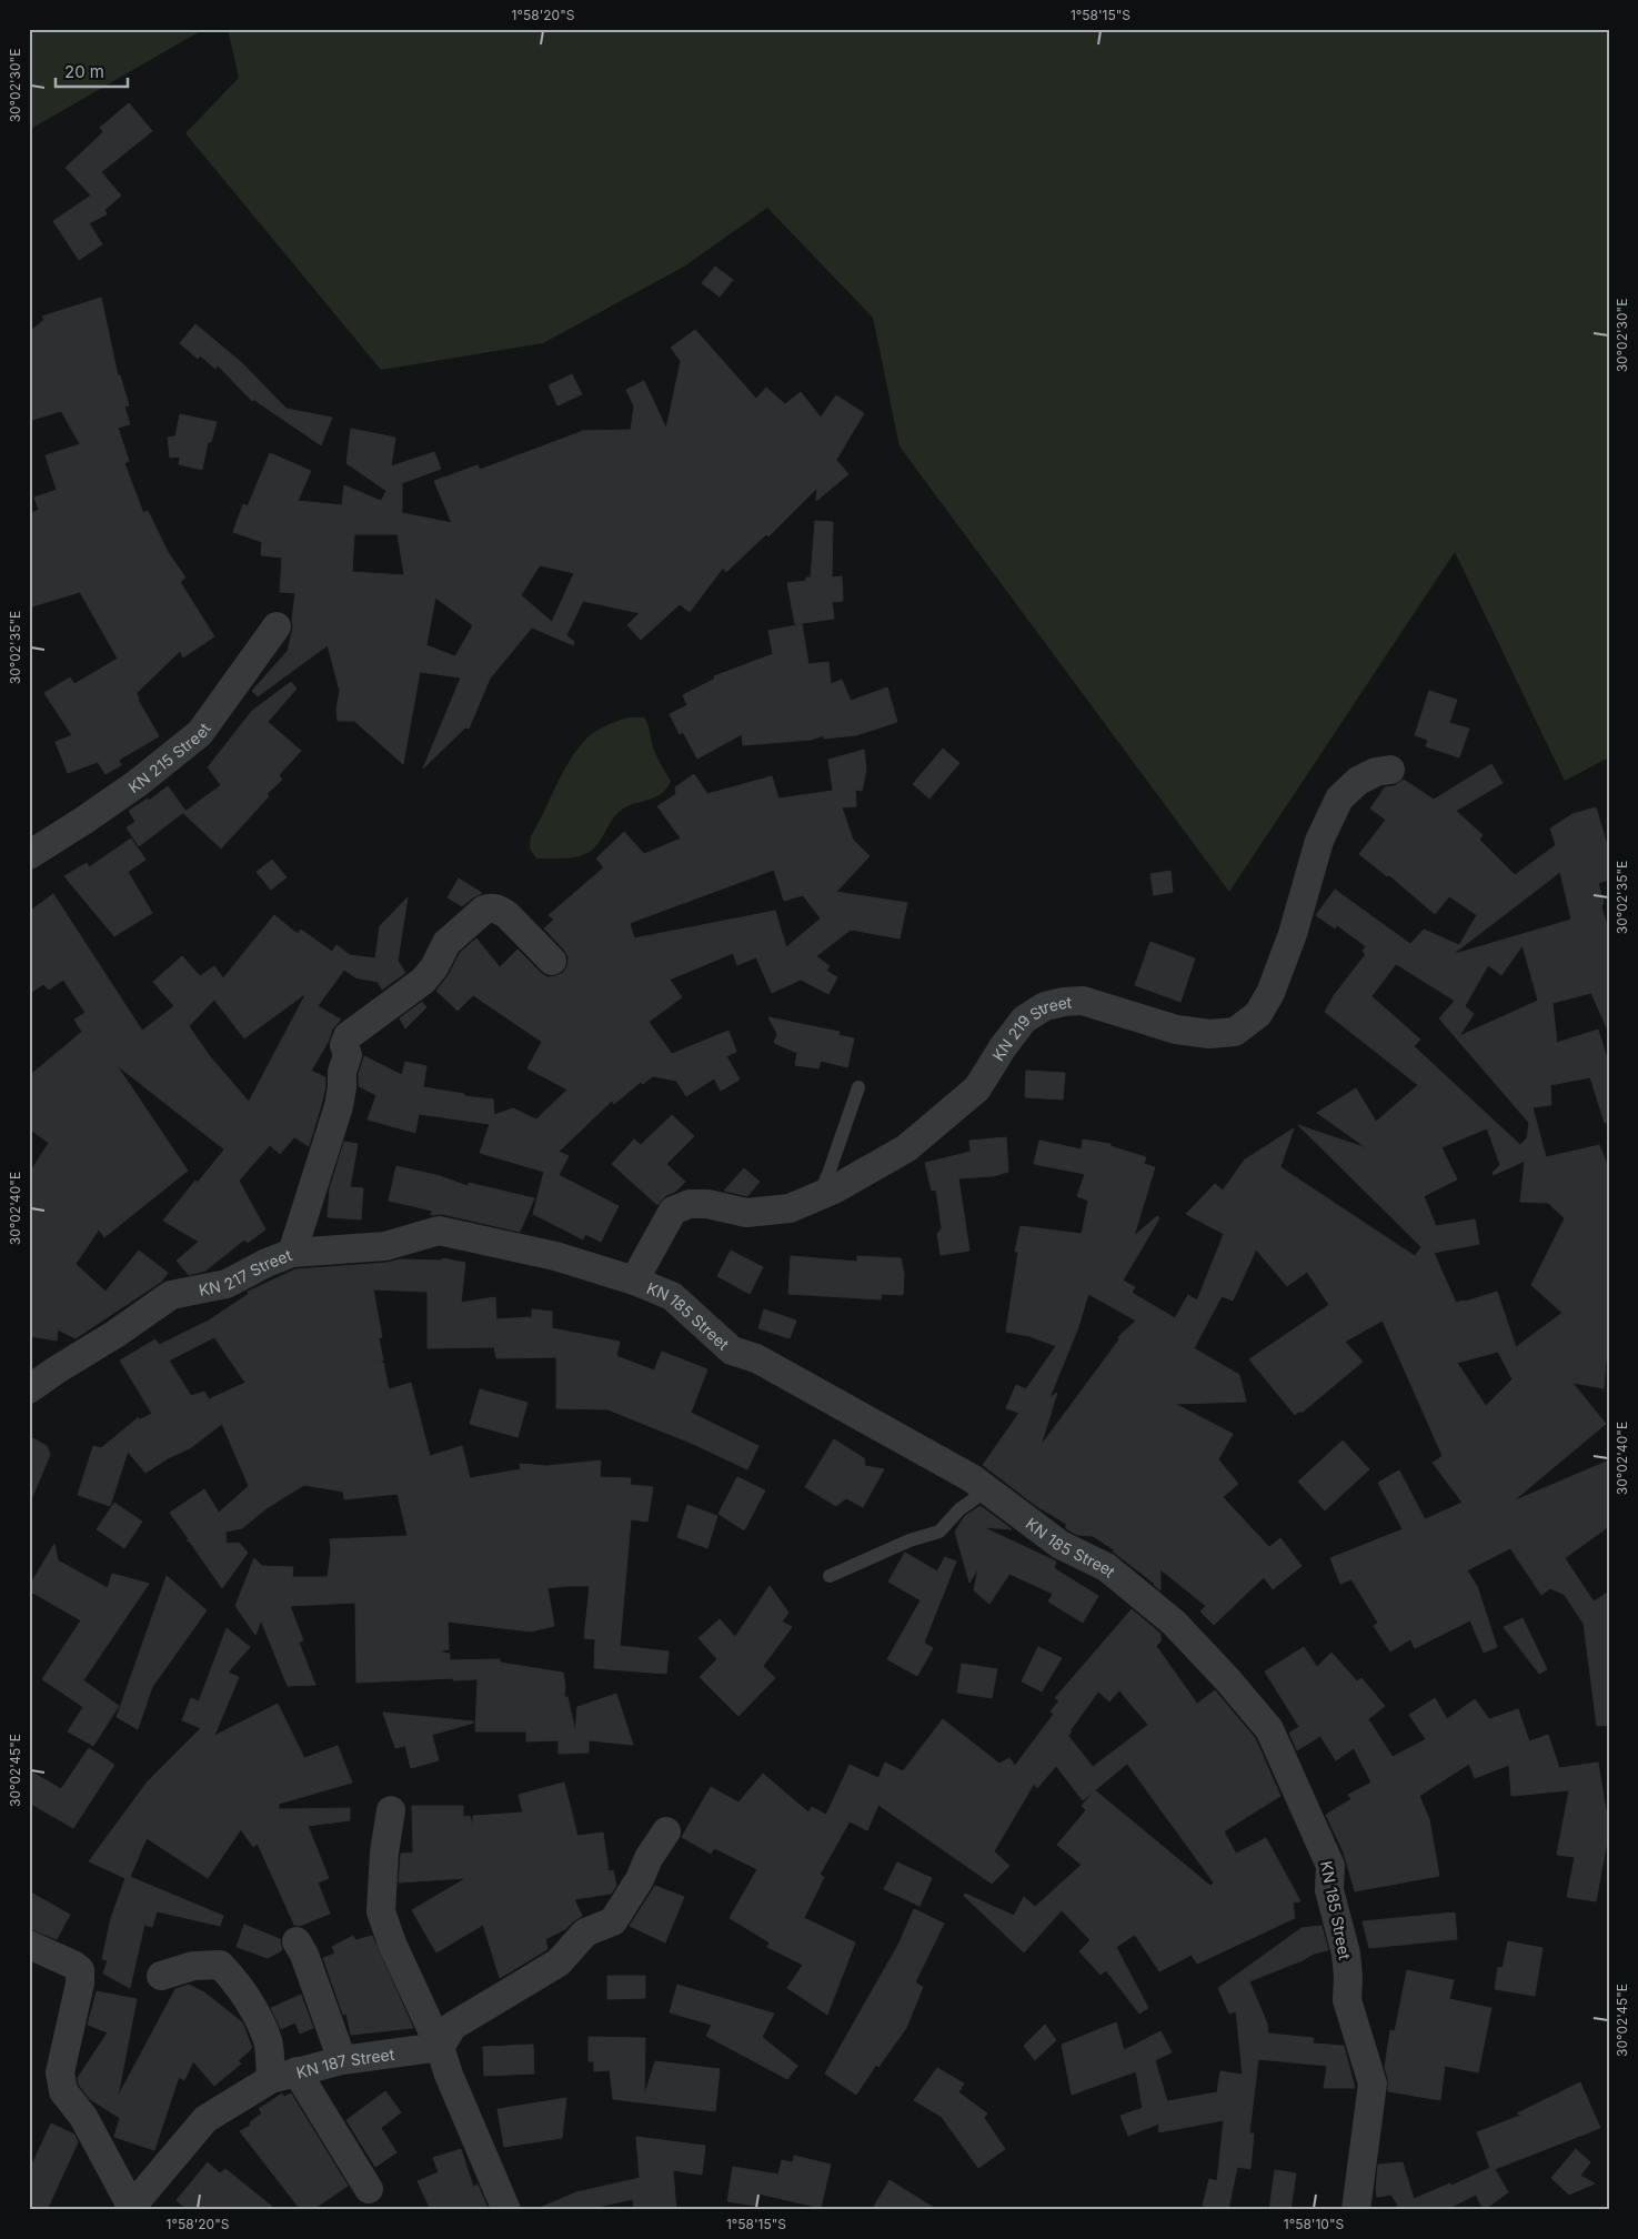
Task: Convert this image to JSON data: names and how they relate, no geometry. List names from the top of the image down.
{
  "streets": {
    "street": [
      "KN 215 Street",
      "KN 219 Street",
      "KN 217 Street",
      "KN 185 Street",
      "KN 187 Street"
    ]
  },
  "crossings": [
    ["KN 219 Street", "KN 185 Street"],
    ["KN 217 Street", "KN 185 Street"]
  ],
  "scale_bar": "20 m",
  "coordinates": [
    "1°58'20\"S",
    "1°58'15\"S",
    "30°02'30\"E",
    "30°02'35\"E",
    "30°02'40\"E",
    "30°02'45\"E",
    "1°58'10\"S"
  ]
}
